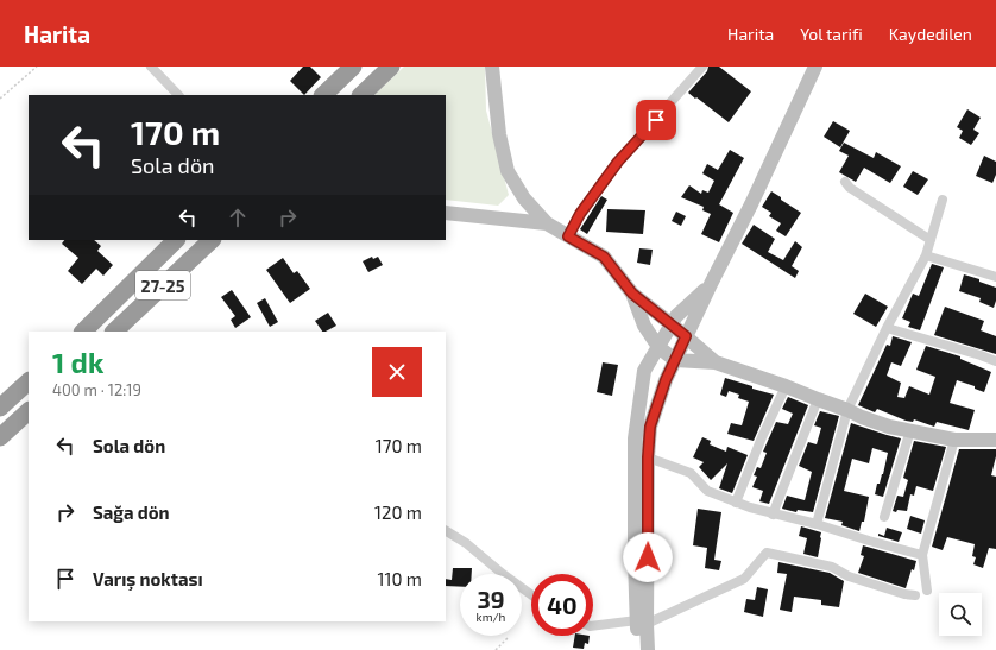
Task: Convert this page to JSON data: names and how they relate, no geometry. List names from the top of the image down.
{
  "streets": {
    "highway": ["27-25"]
  },
  "page": {
    "header": "Harita",
    "nav": ["Harita", "Yol tarifi", "Kaydedilen"],
    "turn": ["170 m", "Sola dön"],
    "heading": ["1 dk", "400 m · 12:19"],
    "list": [
      {
        "name": "Sola dön",
        "value": "170 m"
      },
      {
        "name": "Sağa dön",
        "value": "120 m"
      },
      {
        "name": "Varış noktası",
        "value": "110 m"
      }
    ],
    "speed": "39 km/h",
    "limit": "40"
  }
}
